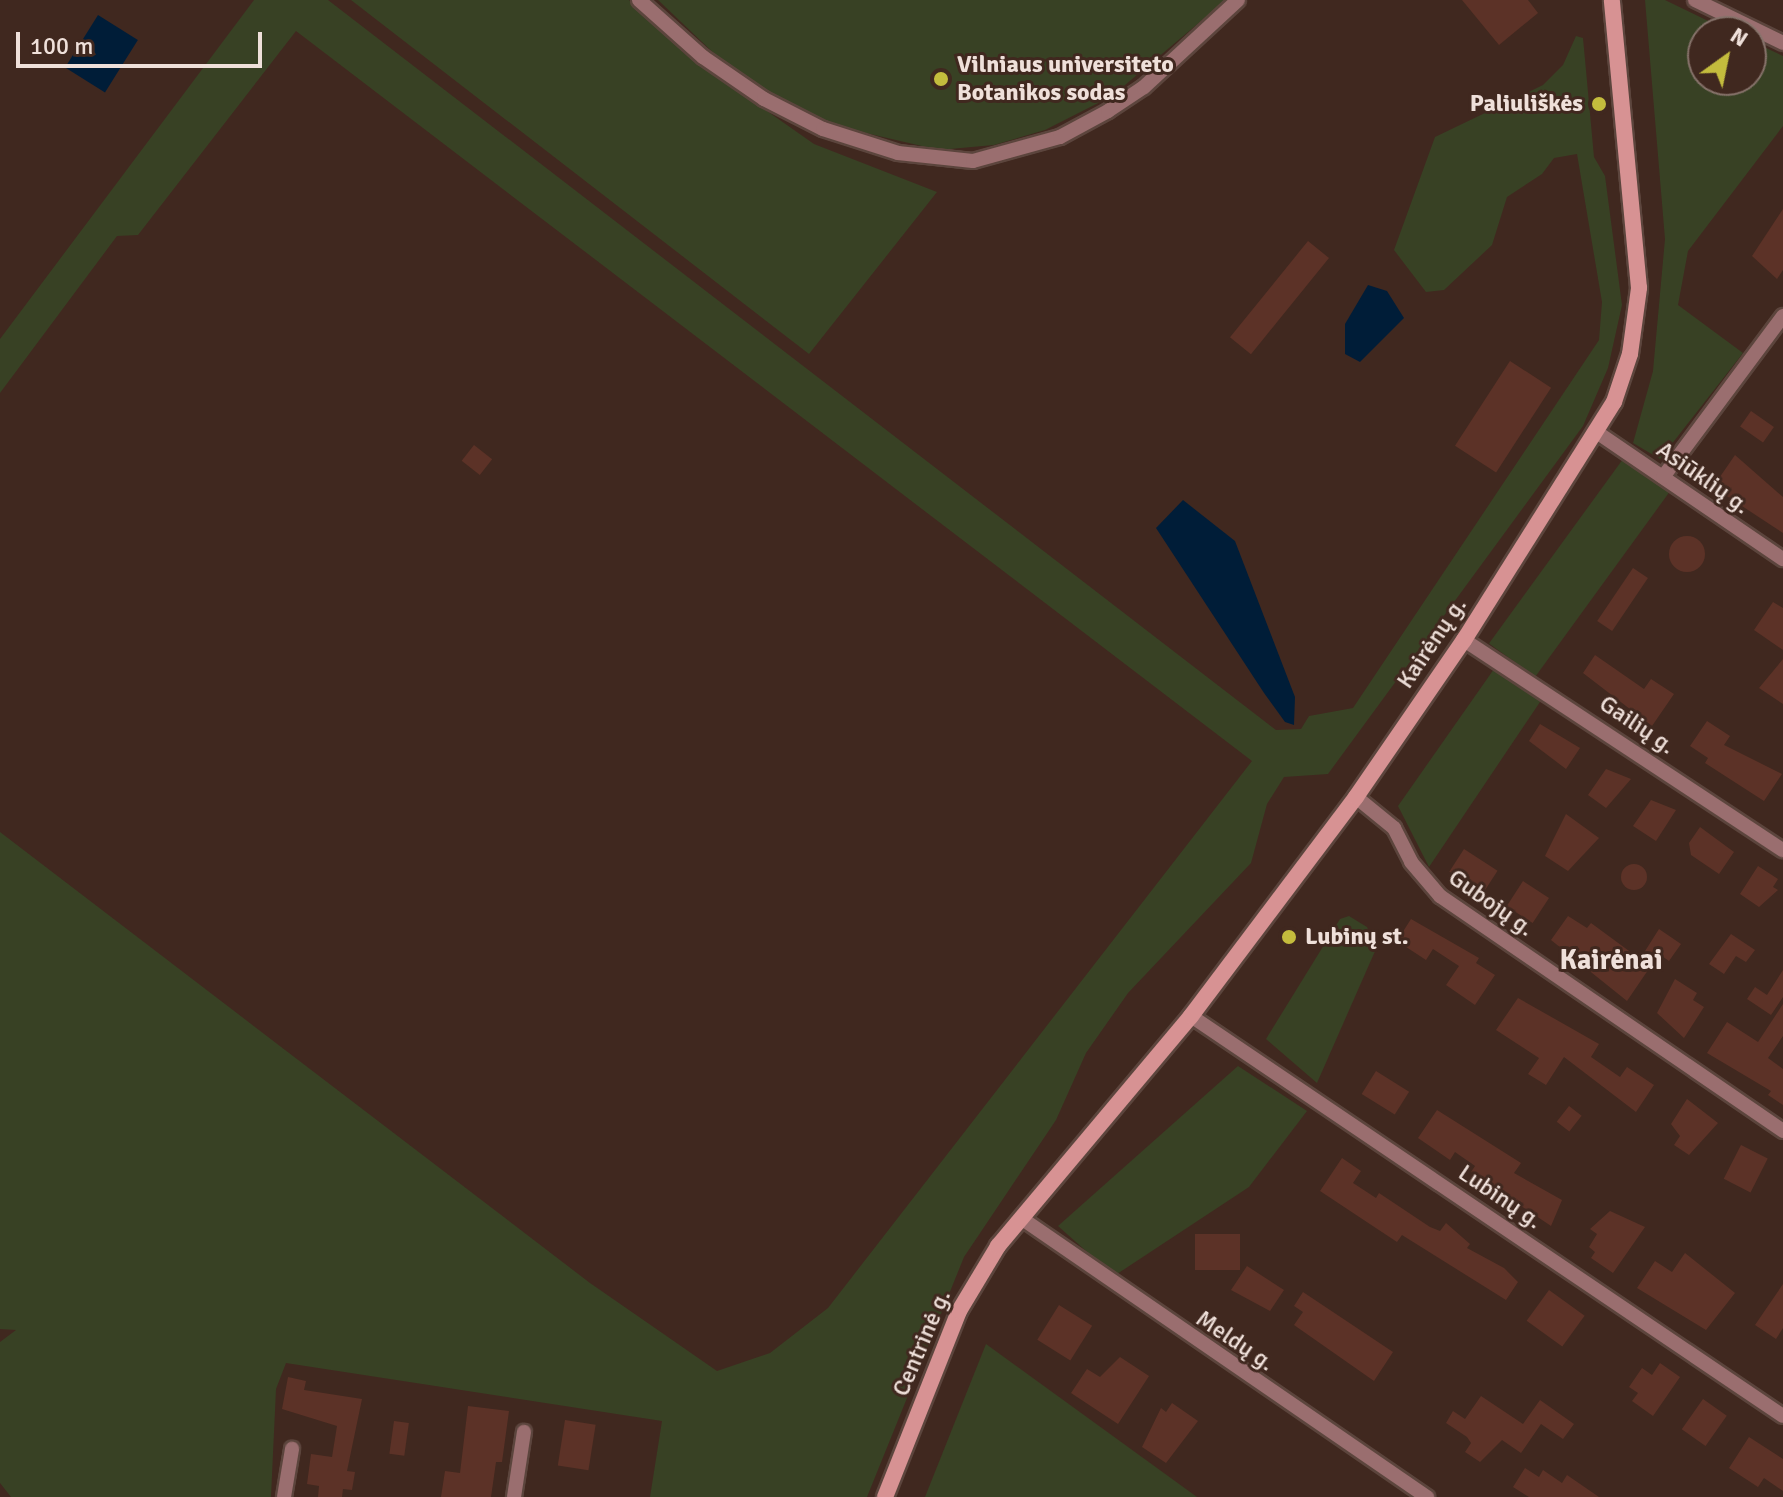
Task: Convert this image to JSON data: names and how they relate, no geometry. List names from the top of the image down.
{
  "streets": {
    "main road": ["Kairėnų g.", "Centrinė g."],
    "street": [
      "Asiūklių g.",
      "Gailių g.",
      "Gubojų g.",
      "Lubinų g.",
      "Meldų g."
    ]
  },
  "crossings": [
    ["Asiūklių g.", "Kairėnų g."],
    ["Kairėnų g.", "Gailių g."],
    ["Kairėnų g.", "Gubojų g."],
    ["Kairėnų g.", "Lubinų g."],
    ["Kairėnų g.", "Meldų g."],
    ["Kairėnų g.", "Centrinė g."],
    ["Meldų g.", "Centrinė g."]
  ],
  "districts": ["Kairėnai"],
  "places": ["Vilniaus universiteto Botanikos sodas", "Paliuliškės", "Lubinų st."],
  "scale_bar": "100 m",
  "north": "top right"
}
